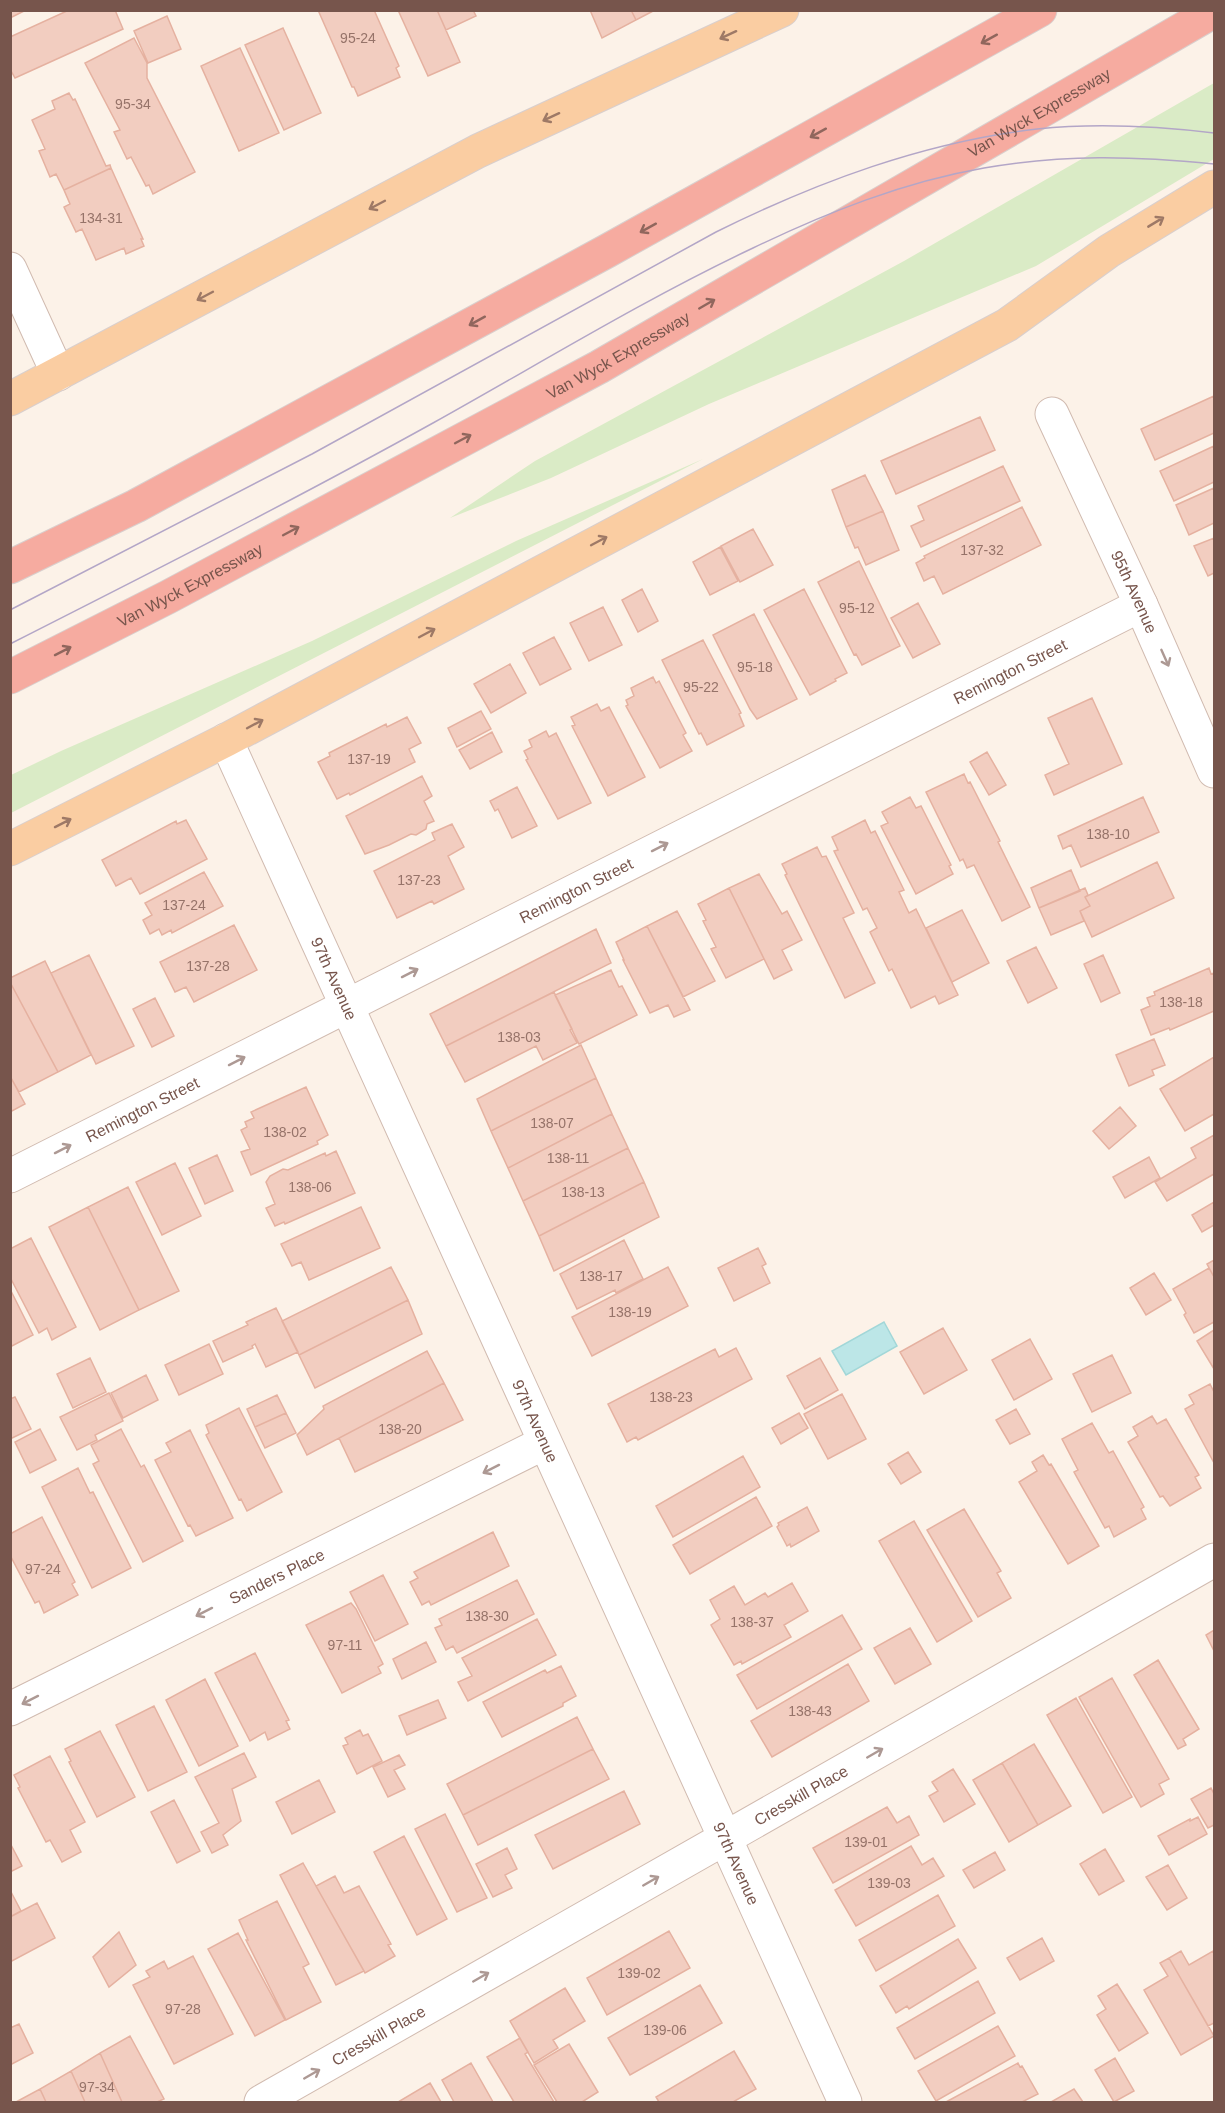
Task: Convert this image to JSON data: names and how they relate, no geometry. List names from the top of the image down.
{
  "streets": {
    "highway": ["Van Wyck Expressway"],
    "street": [
      "95th Avenue",
      "Remington Street",
      "97th Avenue",
      "Sanders Place",
      "Cresskill Place"
    ]
  },
  "crossings": [
    ["95th Avenue", "Remington Street"],
    ["Remington Street", "97th Avenue"],
    ["97th Avenue", "Sanders Place"],
    ["97th Avenue", "Cresskill Place"]
  ],
  "one_way": [
    "95th Avenue",
    "Remington Street",
    "Sanders Place",
    "Cresskill Place"
  ],
  "house_numbers": [
    "95-24",
    "95-34",
    "134-31",
    "137-32",
    "95-12",
    "95-18",
    "95-22",
    "137-19",
    "138-10",
    "137-23",
    "137-24",
    "137-28",
    "138-18",
    "138-03",
    "138-07",
    "138-02",
    "138-11",
    "138-06",
    "138-13",
    "138-17",
    "138-19",
    "138-23",
    "138-20",
    "97-24",
    "138-30",
    "138-37",
    "97-11",
    "138-43",
    "139-01",
    "139-03",
    "139-02",
    "97-28",
    "139-06",
    "97-34"
  ]
}
